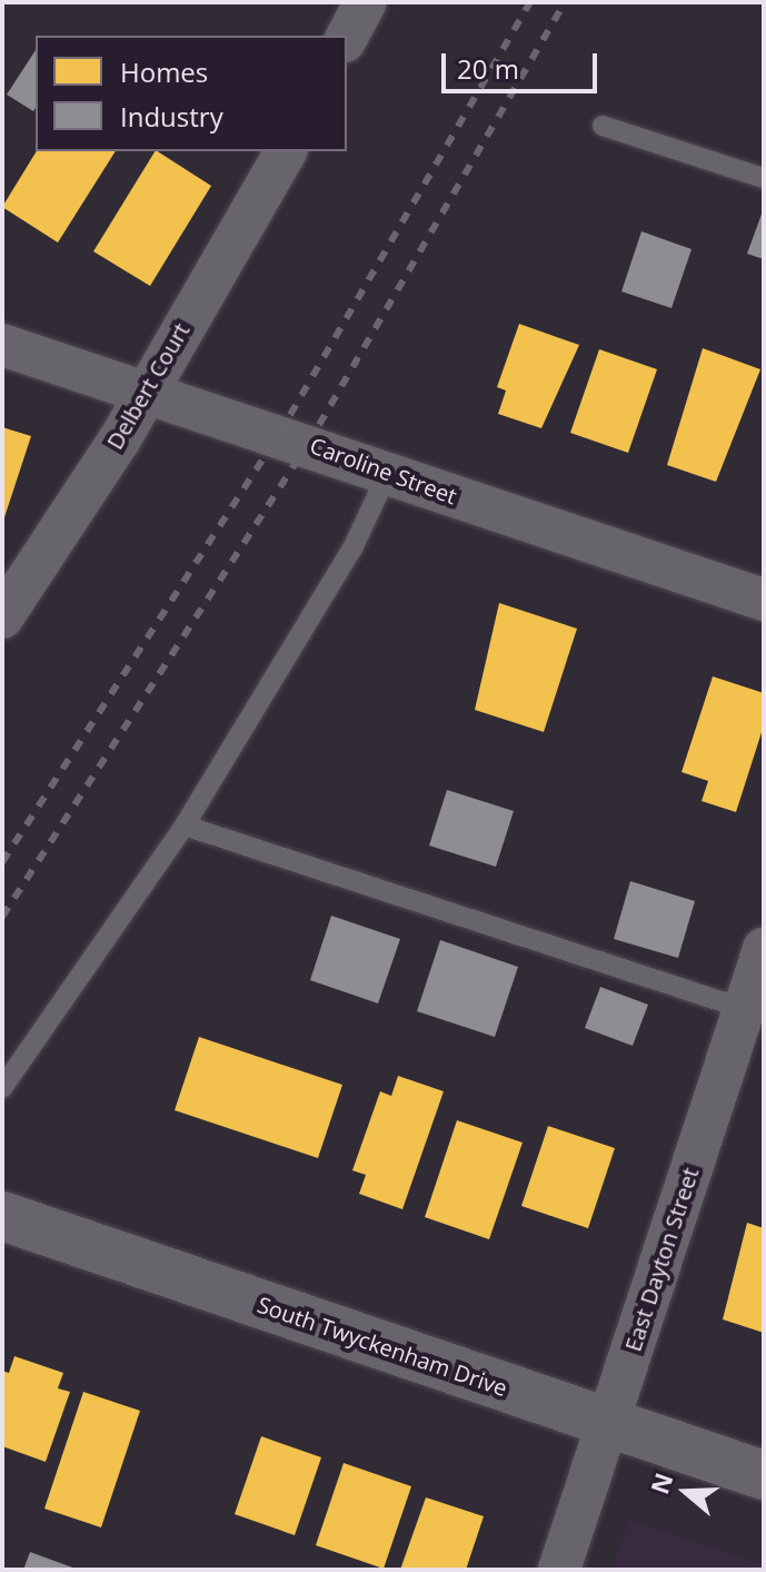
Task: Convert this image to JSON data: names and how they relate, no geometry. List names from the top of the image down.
{
  "streets": {
    "street": [
      "Delbert Court",
      "Caroline Street",
      "East Dayton Street",
      "South Twyckenham Drive"
    ]
  },
  "crossings": [
    ["Delbert Court", "Caroline Street"],
    ["East Dayton Street", "South Twyckenham Drive"]
  ],
  "legend": ["Homes", "Industry"],
  "scale_bar": "20 m",
  "north": "left"
}
